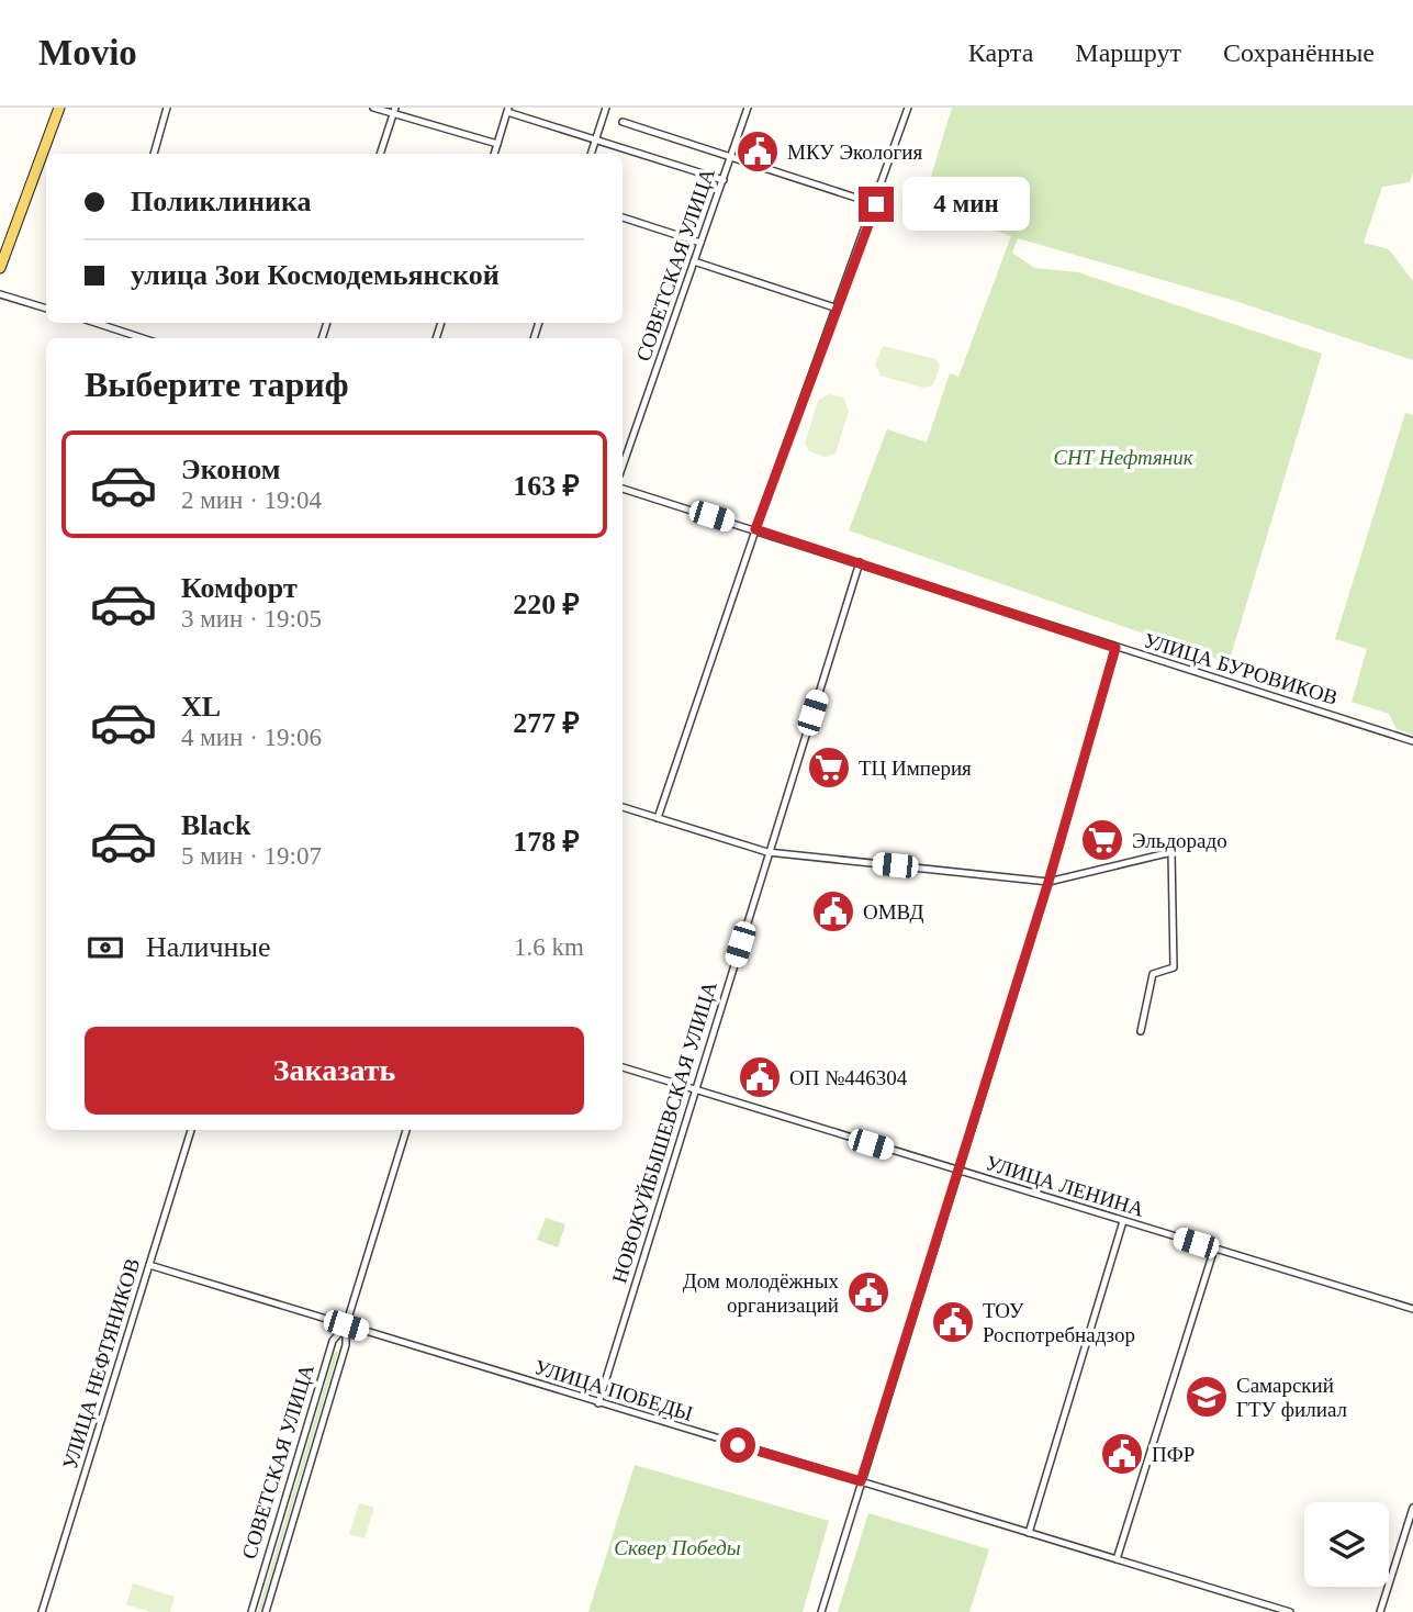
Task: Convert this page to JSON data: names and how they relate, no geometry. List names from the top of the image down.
{
  "streets": {
    "street": [
      "СОВЕТСКАЯ УЛИЦА",
      "УЛИЦА БУРОВИКОВ",
      "НОВОКУЙБЫШЕВСКАЯ УЛИЦА",
      "УЛИЦА ЛЕНИНА",
      "УЛИЦА НЕФТЯНИКОВ",
      "УЛИЦА ПОБЕДЫ"
    ]
  },
  "crossings": [
    ["СОВЕТСКАЯ УЛИЦА", "УЛИЦА ПОБЕДЫ"],
    ["УЛИЦА БУРОВИКОВ", "НОВОКУЙБЫШЕВСКАЯ УЛИЦА"],
    ["НОВОКУЙБЫШЕВСКАЯ УЛИЦА", "УЛИЦА ЛЕНИНА"],
    ["НОВОКУЙБЫШЕВСКАЯ УЛИЦА", "УЛИЦА ПОБЕДЫ"],
    ["УЛИЦА НЕФТЯНИКОВ", "УЛИЦА ПОБЕДЫ"]
  ],
  "parks": ["СНТ Нефтяник", "Сквер Победы"],
  "places": {
    "public building": [
      "МКУ Экология",
      "ОМВД",
      "ОП №446304",
      "Дом молодёжных организаций",
      "ТОУ Роспотребнадзор",
      "ПФР"
    ],
    "supermarket": ["ТЦ Империя", "Эльдорадо"],
    "school or university": ["Самарский ГТУ филиал"]
  },
  "page": {
    "header": "Movio",
    "nav": ["Карта", "Маршрут", "Сохранённые"],
    "banner": ["Поликлиника", "улица Зои Космодемьянской"],
    "bubble": "4 мин",
    "heading": "Выберите тариф",
    "list": [
      {
        "name": "Эконом",
        "note": "2 мин · 19:04",
        "value": "163 ₽"
      },
      {
        "name": "Комфорт",
        "note": "3 мин · 19:05",
        "value": "220 ₽"
      },
      {
        "name": "XL",
        "note": "4 мин · 19:06",
        "value": "277 ₽"
      },
      {
        "name": "Black",
        "note": "5 мин · 19:07",
        "value": "178 ₽"
      }
    ],
    "pay": ["Наличные", "1.6 km"],
    "buttons": "Заказать"
  }
}
